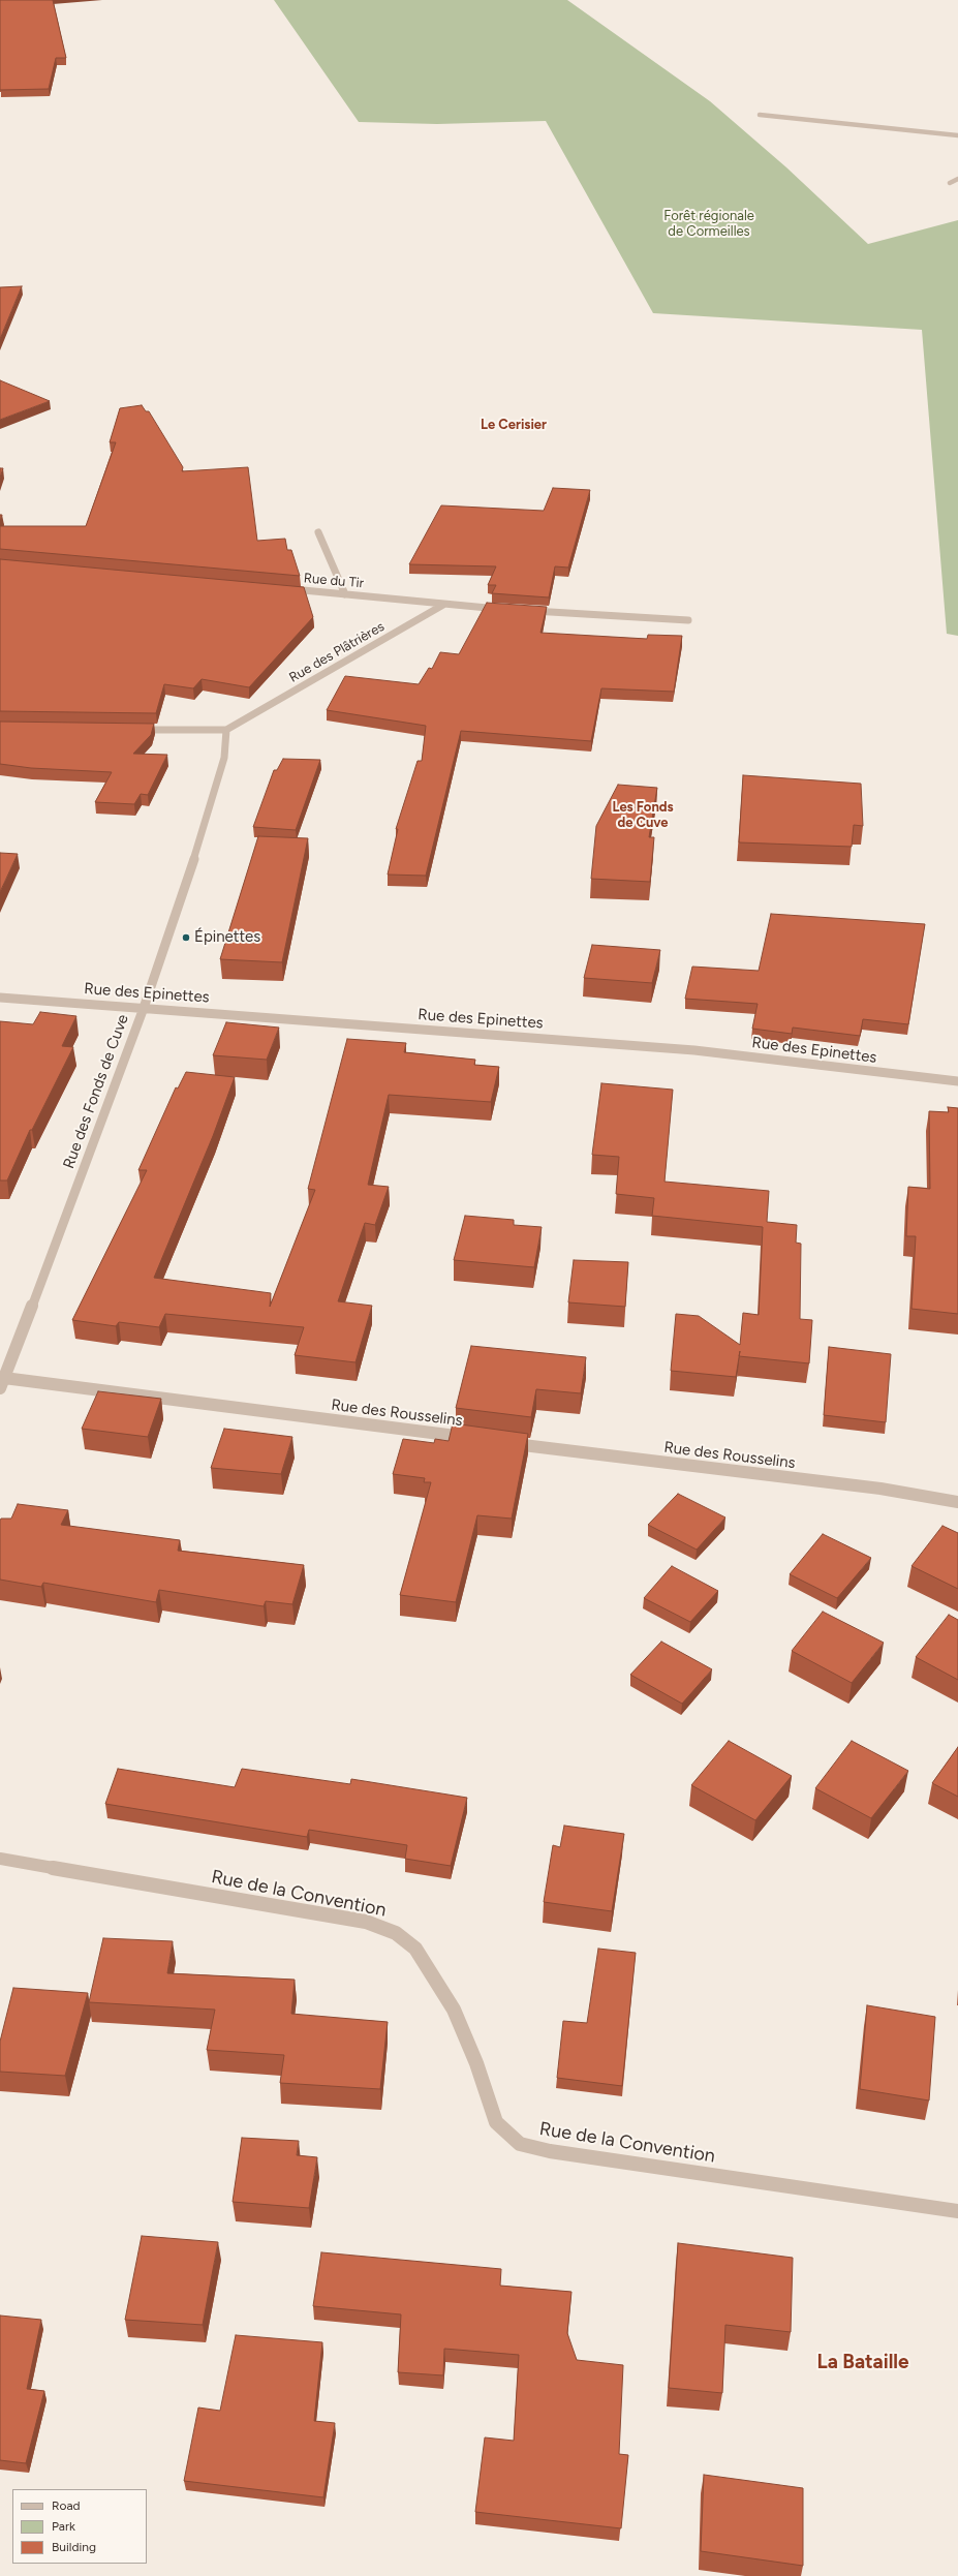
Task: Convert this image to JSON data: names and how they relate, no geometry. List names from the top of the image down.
{
  "streets": {
    "street": [
      "Rue du Tir",
      "Rue des Plâtrières",
      "Rue des Epinettes",
      "Rue des Fonds de Cuve",
      "Rue des Rousselins",
      "Rue de la Convention"
    ]
  },
  "crossings": [
    ["Rue du Tir", "Rue des Plâtrières"],
    ["Rue des Plâtrières", "Rue des Fonds de Cuve"],
    ["Rue des Epinettes", "Rue des Fonds de Cuve"],
    ["Rue des Fonds de Cuve", "Rue des Rousselins"]
  ],
  "districts": ["Le Cerisier", "Les Fonds de Cuve", "La Bataille"],
  "parks": ["Forêt régionale de Cormeilles"],
  "places": ["Épinettes"],
  "legend": ["Road", "Park", "Building"]
}
